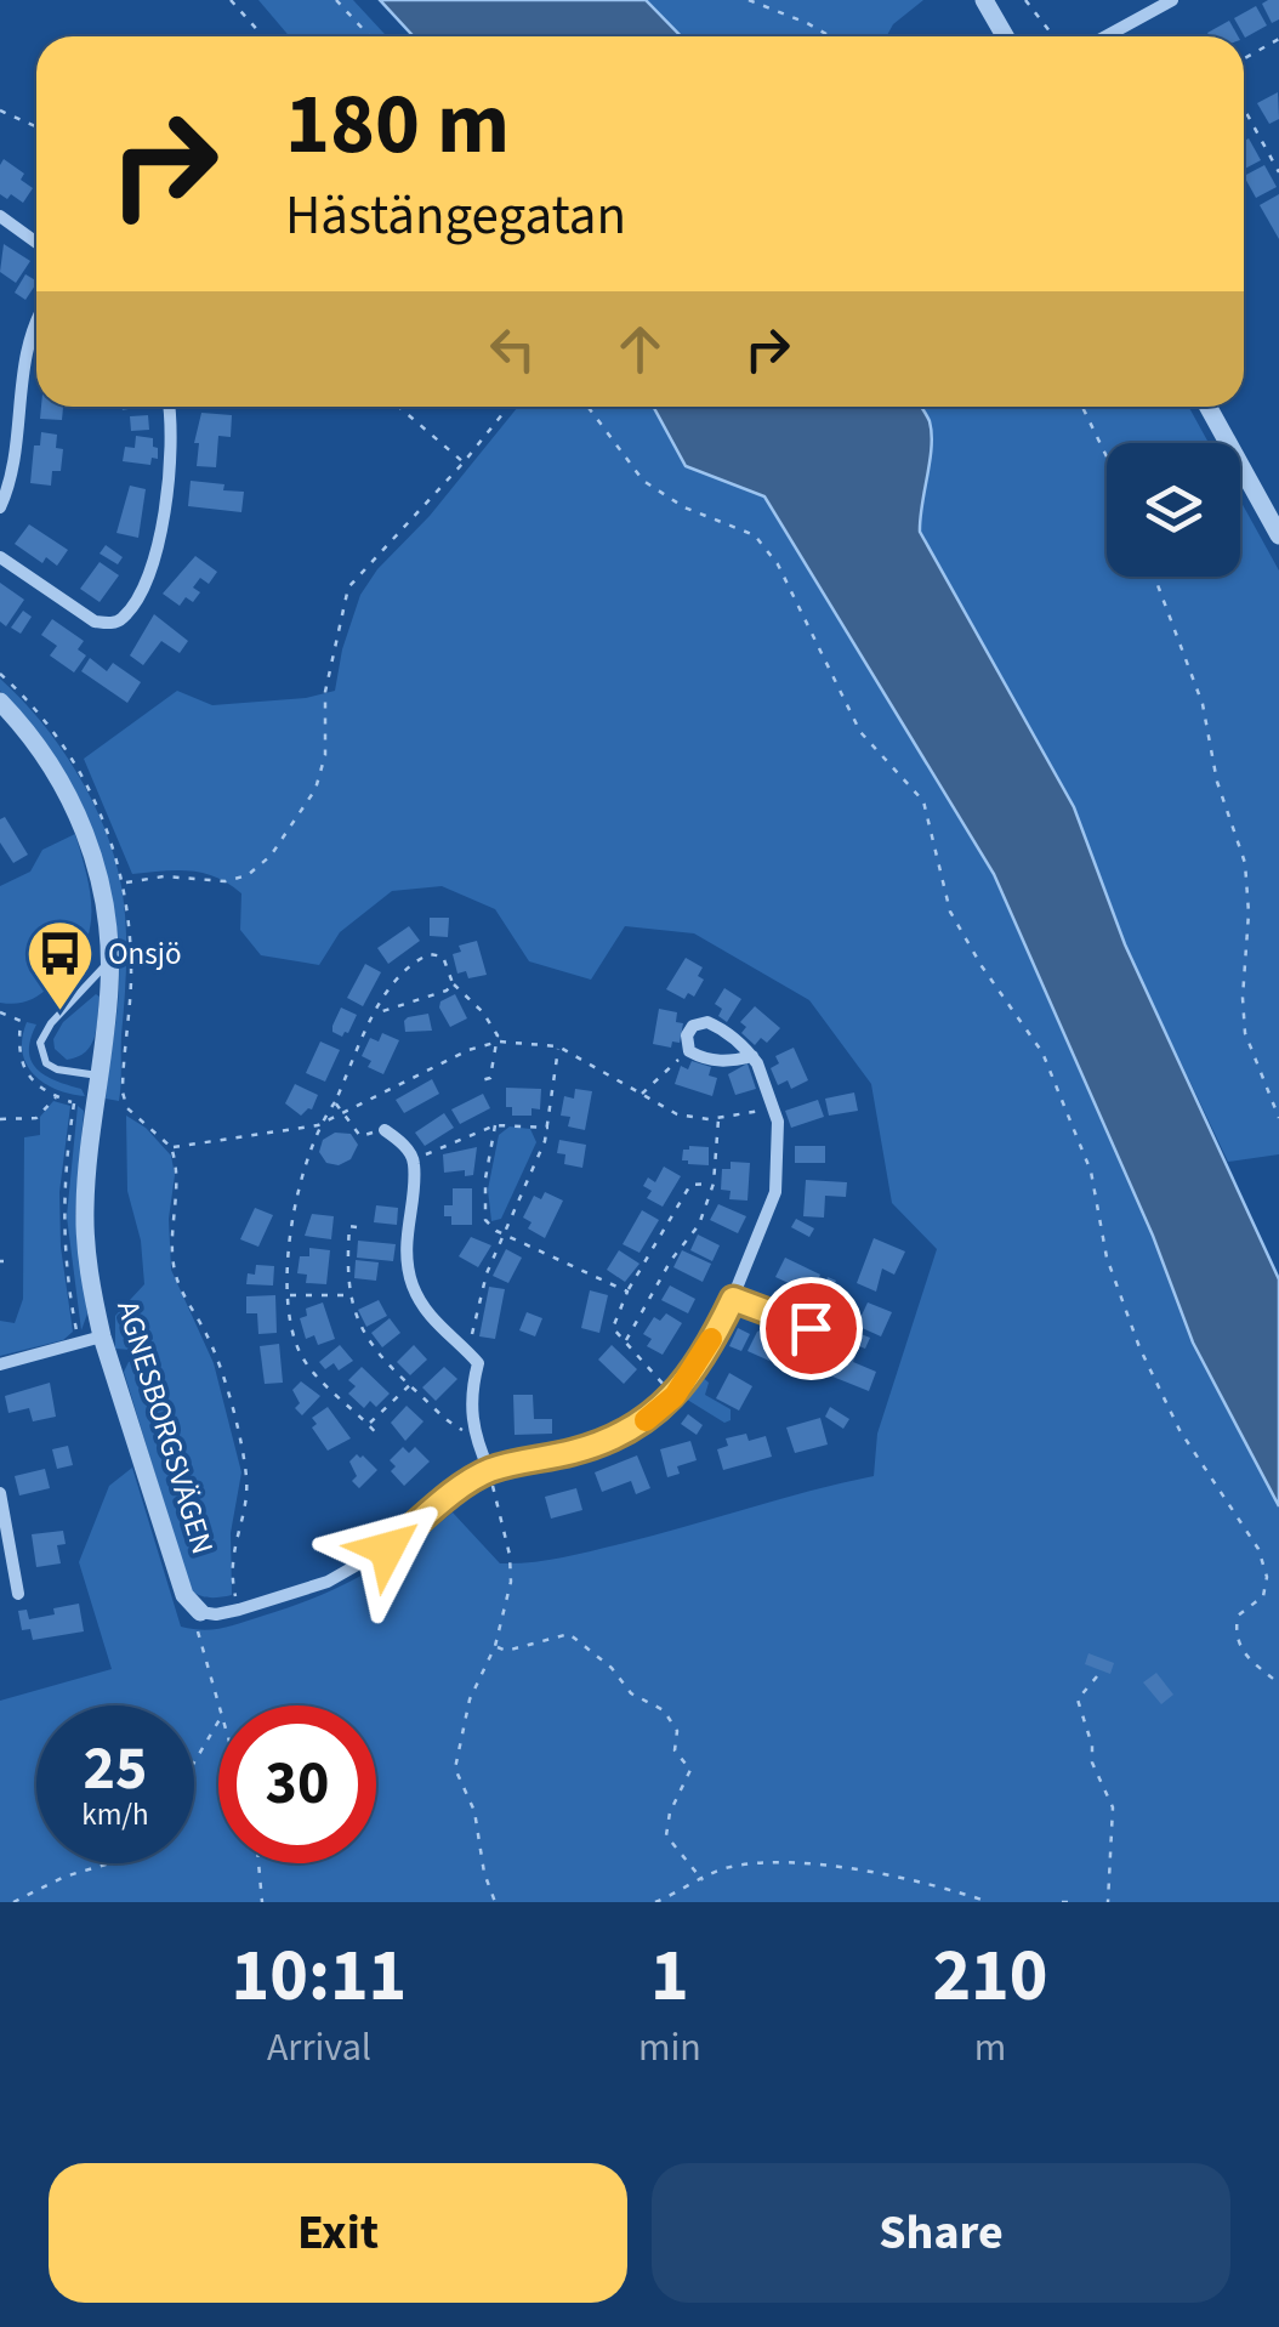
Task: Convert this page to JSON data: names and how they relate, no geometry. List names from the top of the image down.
{
  "streets": {
    "street": ["AGNESBORGSVÄGEN"]
  },
  "places": {
    "bus stop": ["Onsjö"]
  },
  "page": {
    "turn": ["180 m", "Hästängegatan"],
    "speed": "25 km/h",
    "limit": "30",
    "eta": [
      "10:11",
      "Arrival",
      "1",
      "min",
      "210",
      "m"
    ],
    "buttons": ["Exit", "Share"]
  }
}
